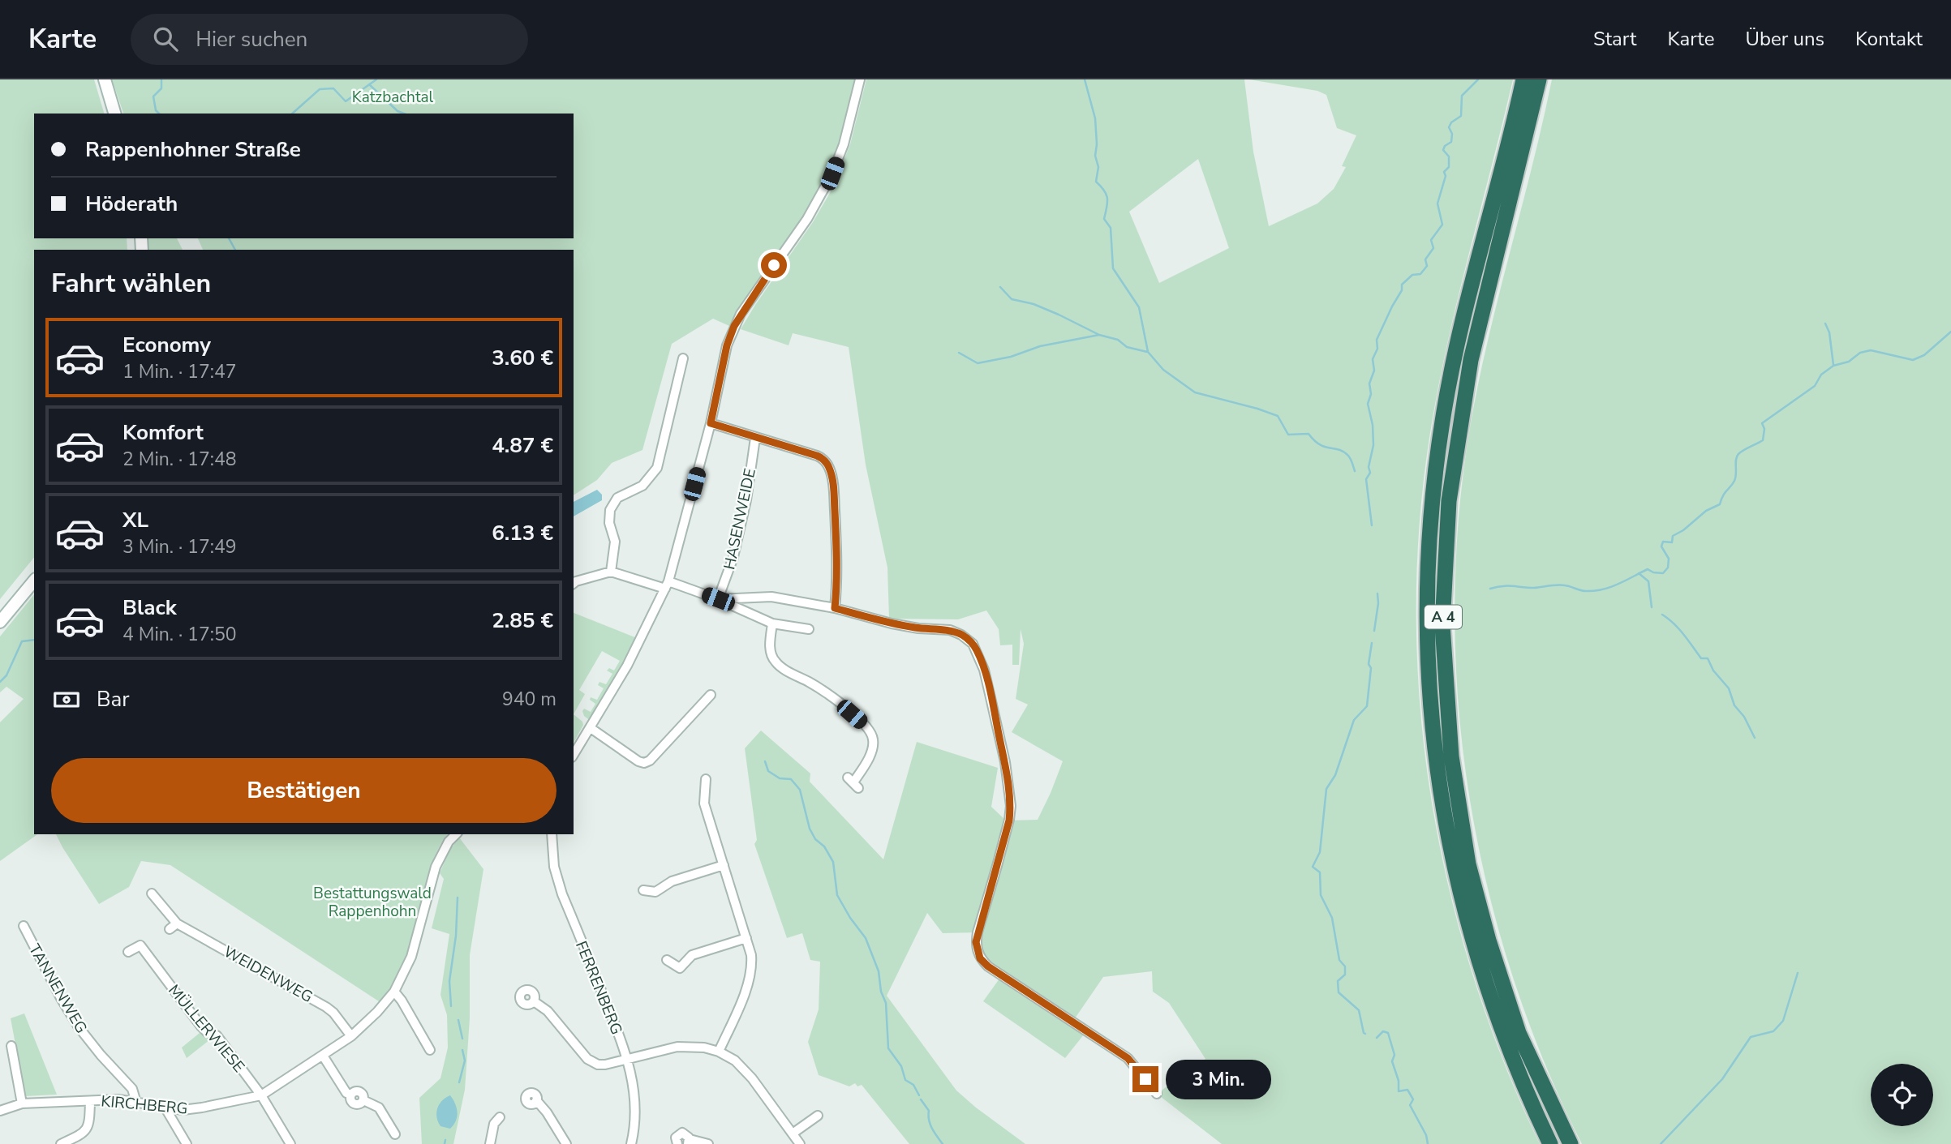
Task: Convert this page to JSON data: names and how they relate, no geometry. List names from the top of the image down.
{
  "streets": {
    "highway": ["A 4"],
    "street": [
      "HASENWEIDE",
      "WEIDENWEG",
      "FERRENBERG",
      "TANNENWEG",
      "MÜLLERWIESE",
      "KIRCHBERG"
    ]
  },
  "crossings": [
    ["TANNENWEG", "KIRCHBERG"],
    ["MÜLLERWIESE", "KIRCHBERG"]
  ],
  "parks": ["Katzbachtal", "Bestattungswald Rappenhohn"],
  "page": {
    "header": "Karte",
    "search": "Hier suchen",
    "nav": [
      "Start",
      "Karte",
      "Über uns",
      "Kontakt"
    ],
    "banner": ["Rappenhohner Straße", "Höderath"],
    "heading": "Fahrt wählen",
    "list": [
      {
        "name": "Economy",
        "note": "1 Min. · 17:47",
        "value": "3.60 €"
      },
      {
        "name": "Komfort",
        "note": "2 Min. · 17:48",
        "value": "4.87 €"
      },
      {
        "name": "XL",
        "note": "3 Min. · 17:49",
        "value": "6.13 €"
      },
      {
        "name": "Black",
        "note": "4 Min. · 17:50",
        "value": "2.85 €"
      }
    ],
    "pay": ["Bar", "940 m"],
    "buttons": "Bestätigen",
    "bubble": "3 Min."
  }
}
